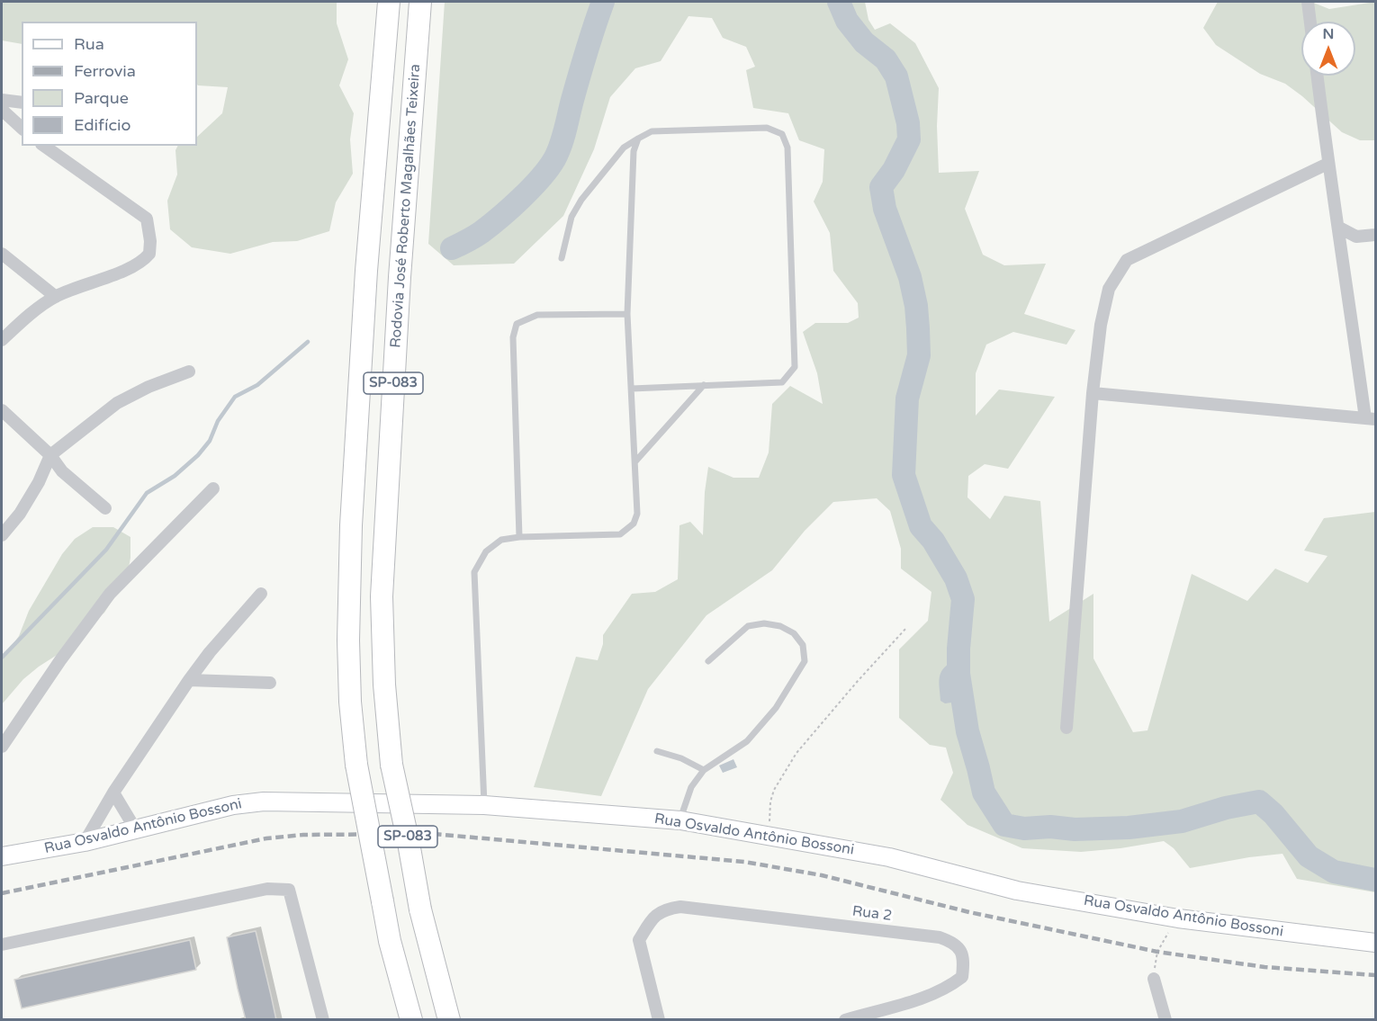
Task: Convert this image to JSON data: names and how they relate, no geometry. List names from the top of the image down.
{
  "streets": {
    "highway": ["Rodovia José Roberto Magalhães Teixeira", "SP-083"],
    "street": ["Rua Osvaldo Antônio Bossoni", "Rua 2"]
  },
  "legend": [
    "Rua",
    "Ferrovia",
    "Parque",
    "Edifício"
  ],
  "north": "top"
}
